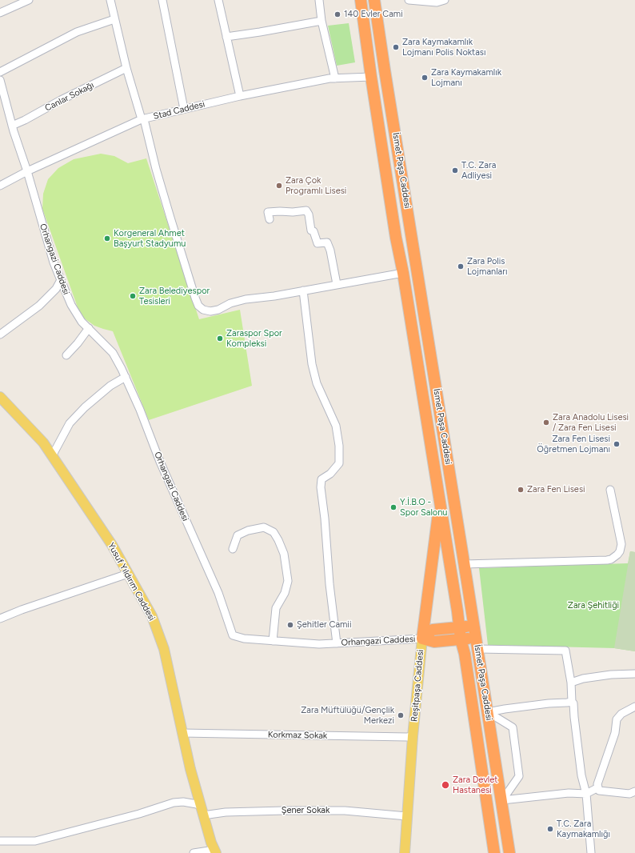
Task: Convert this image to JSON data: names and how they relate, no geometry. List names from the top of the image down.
{
  "streets": {
    "highway": ["İsmet Paşa Caddesi", "Orhangazi Caddesi", "Reşitpaşa Caddesi"],
    "main road": ["Yusuf Yıldırım Caddesi"],
    "street": [
      "Canlar Sokağı",
      "Stad Caddesi",
      "Korkmaz Sokak",
      "Şener Sokak"
    ]
  },
  "crossings": [
    ["Canlar Sokağı", "Orhangazi Caddesi"],
    ["Stad Caddesi", "İsmet Paşa Caddesi"],
    ["Stad Caddesi", "Orhangazi Caddesi"],
    ["İsmet Paşa Caddesi", "Orhangazi Caddesi"],
    ["İsmet Paşa Caddesi", "Reşitpaşa Caddesi"],
    ["Orhangazi Caddesi", "Reşitpaşa Caddesi"],
    ["Yusuf Yıldırım Caddesi", "Korkmaz Sokak"],
    ["Yusuf Yıldırım Caddesi", "Şener Sokak"],
    ["Reşitpaşa Caddesi", "Korkmaz Sokak"],
    ["Reşitpaşa Caddesi", "Şener Sokak"]
  ],
  "parks": ["Zara Şehitliği"],
  "places": [
    "140 Evler Cami",
    "Zara Kaymakamlık Lojmanı Polis Noktası",
    "Zara Kaymakamlık Lojmanı",
    "T.C. Zara Adliyesi",
    "Zara Çok Programlı Lisesi",
    "Korgeneral Ahmet Başyurt Stadyumu",
    "Zara Polis Lojmanları",
    "Zara Belediyespor Tesisleri",
    "Zaraspor Spor Kompleksi",
    "Zara Anadolu Lisesi / Zara Fen Lisesi",
    "Zara Fen Lisesi Öğretmen Lojmanı",
    "Zara Fen Lisesi",
    "Y.İ.B.O - Spor Salonu",
    "Şehitler Camii",
    "Zara Müftülüğü/Gençlik Merkezi",
    "Zara Devlet Hastanesi",
    "T.C. Zara Kaymakamlığı"
  ]
}
